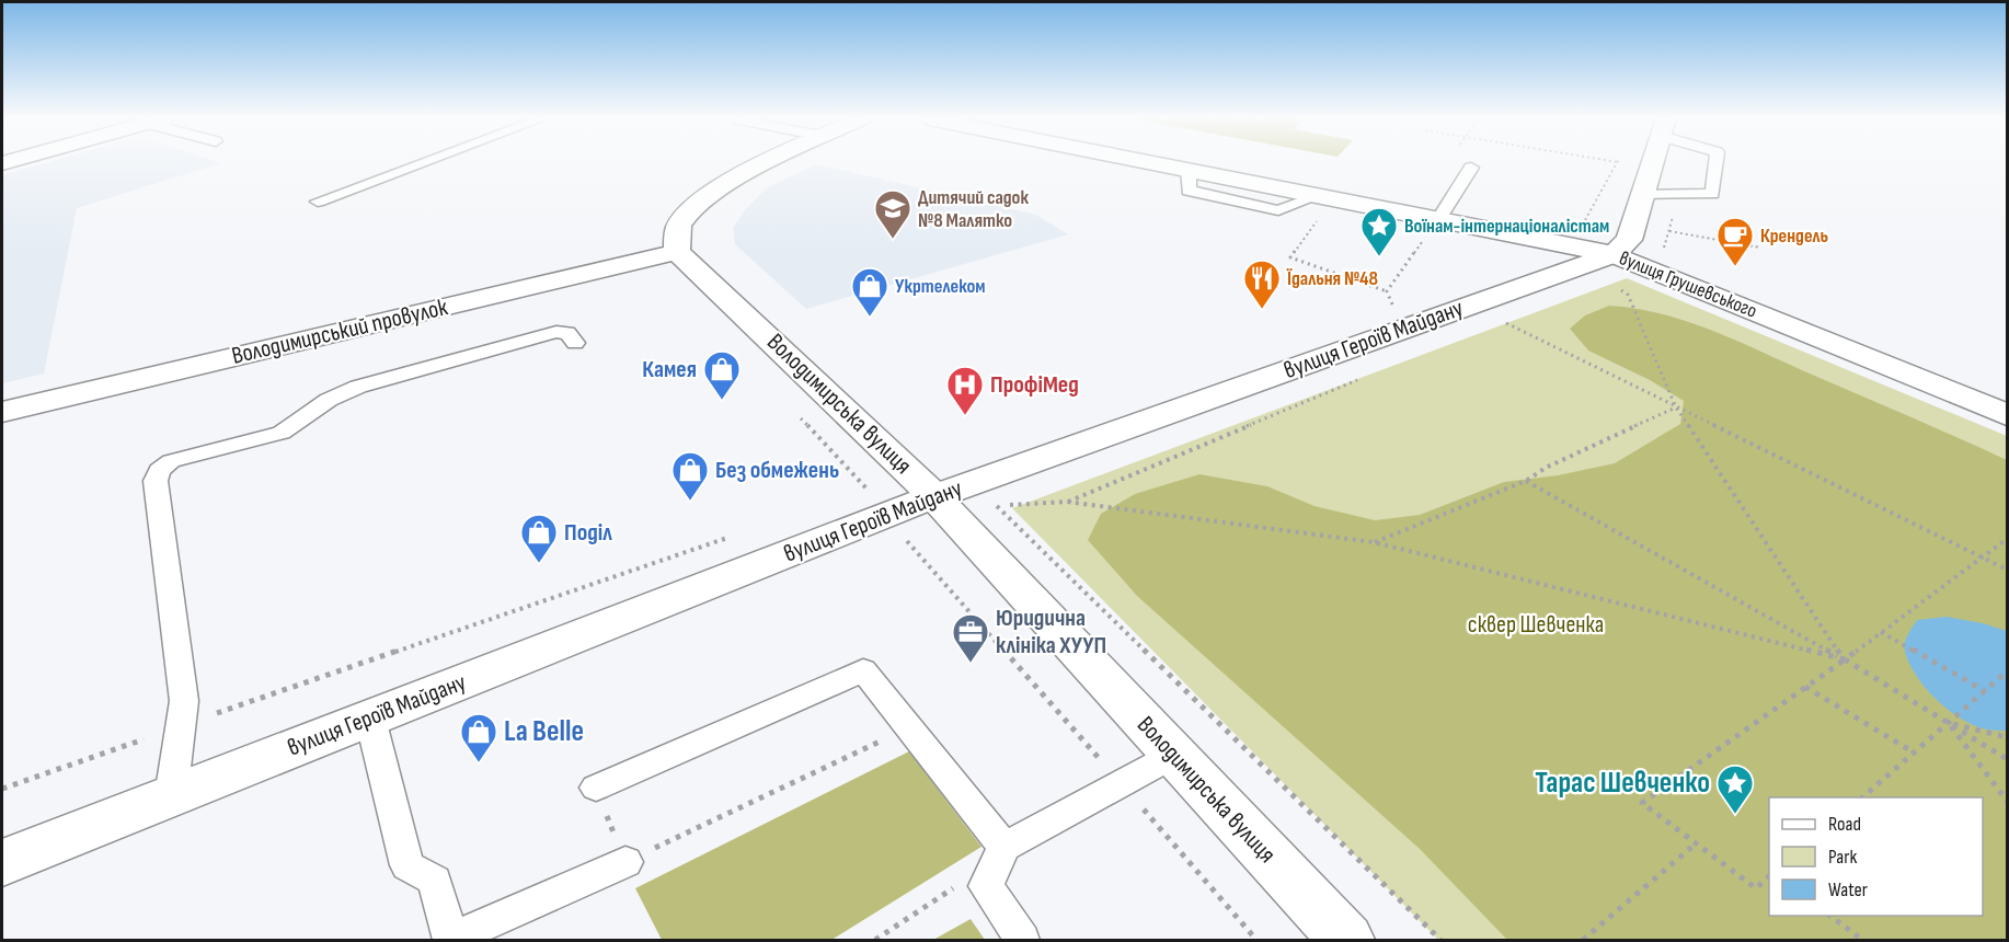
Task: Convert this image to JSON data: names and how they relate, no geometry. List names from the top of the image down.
{
  "streets": {
    "street": [
      "вулиця Грушевського",
      "Володимирський провулок",
      "вулиця Героїв Майдану",
      "Володимирська вулиця"
    ]
  },
  "crossings": [
    ["вулиця Грушевського", "вулиця Героїв Майдану"],
    ["Володимирський провулок", "Володимирська вулиця"],
    ["вулиця Героїв Майдану", "Володимирська вулиця"]
  ],
  "parks": ["сквер Шевченка"],
  "places": {
    "school or university": ["Дитячий садок №8 Малятко"],
    "place": ["Воїнам-інтернаціоналістам", "Тарас Шевченко"],
    "cafe": ["Крендель"],
    "restaurant": ["Їдальня №48"],
    "shop": [
      "Укртелеком",
      "Камея",
      "Без обмежень",
      "Поділ",
      "La Belle"
    ],
    "hospital": ["ПрофіМед"],
    "office": ["Юридична клініка ХУУП"]
  },
  "legend": ["Road", "Park", "Water"]
}
